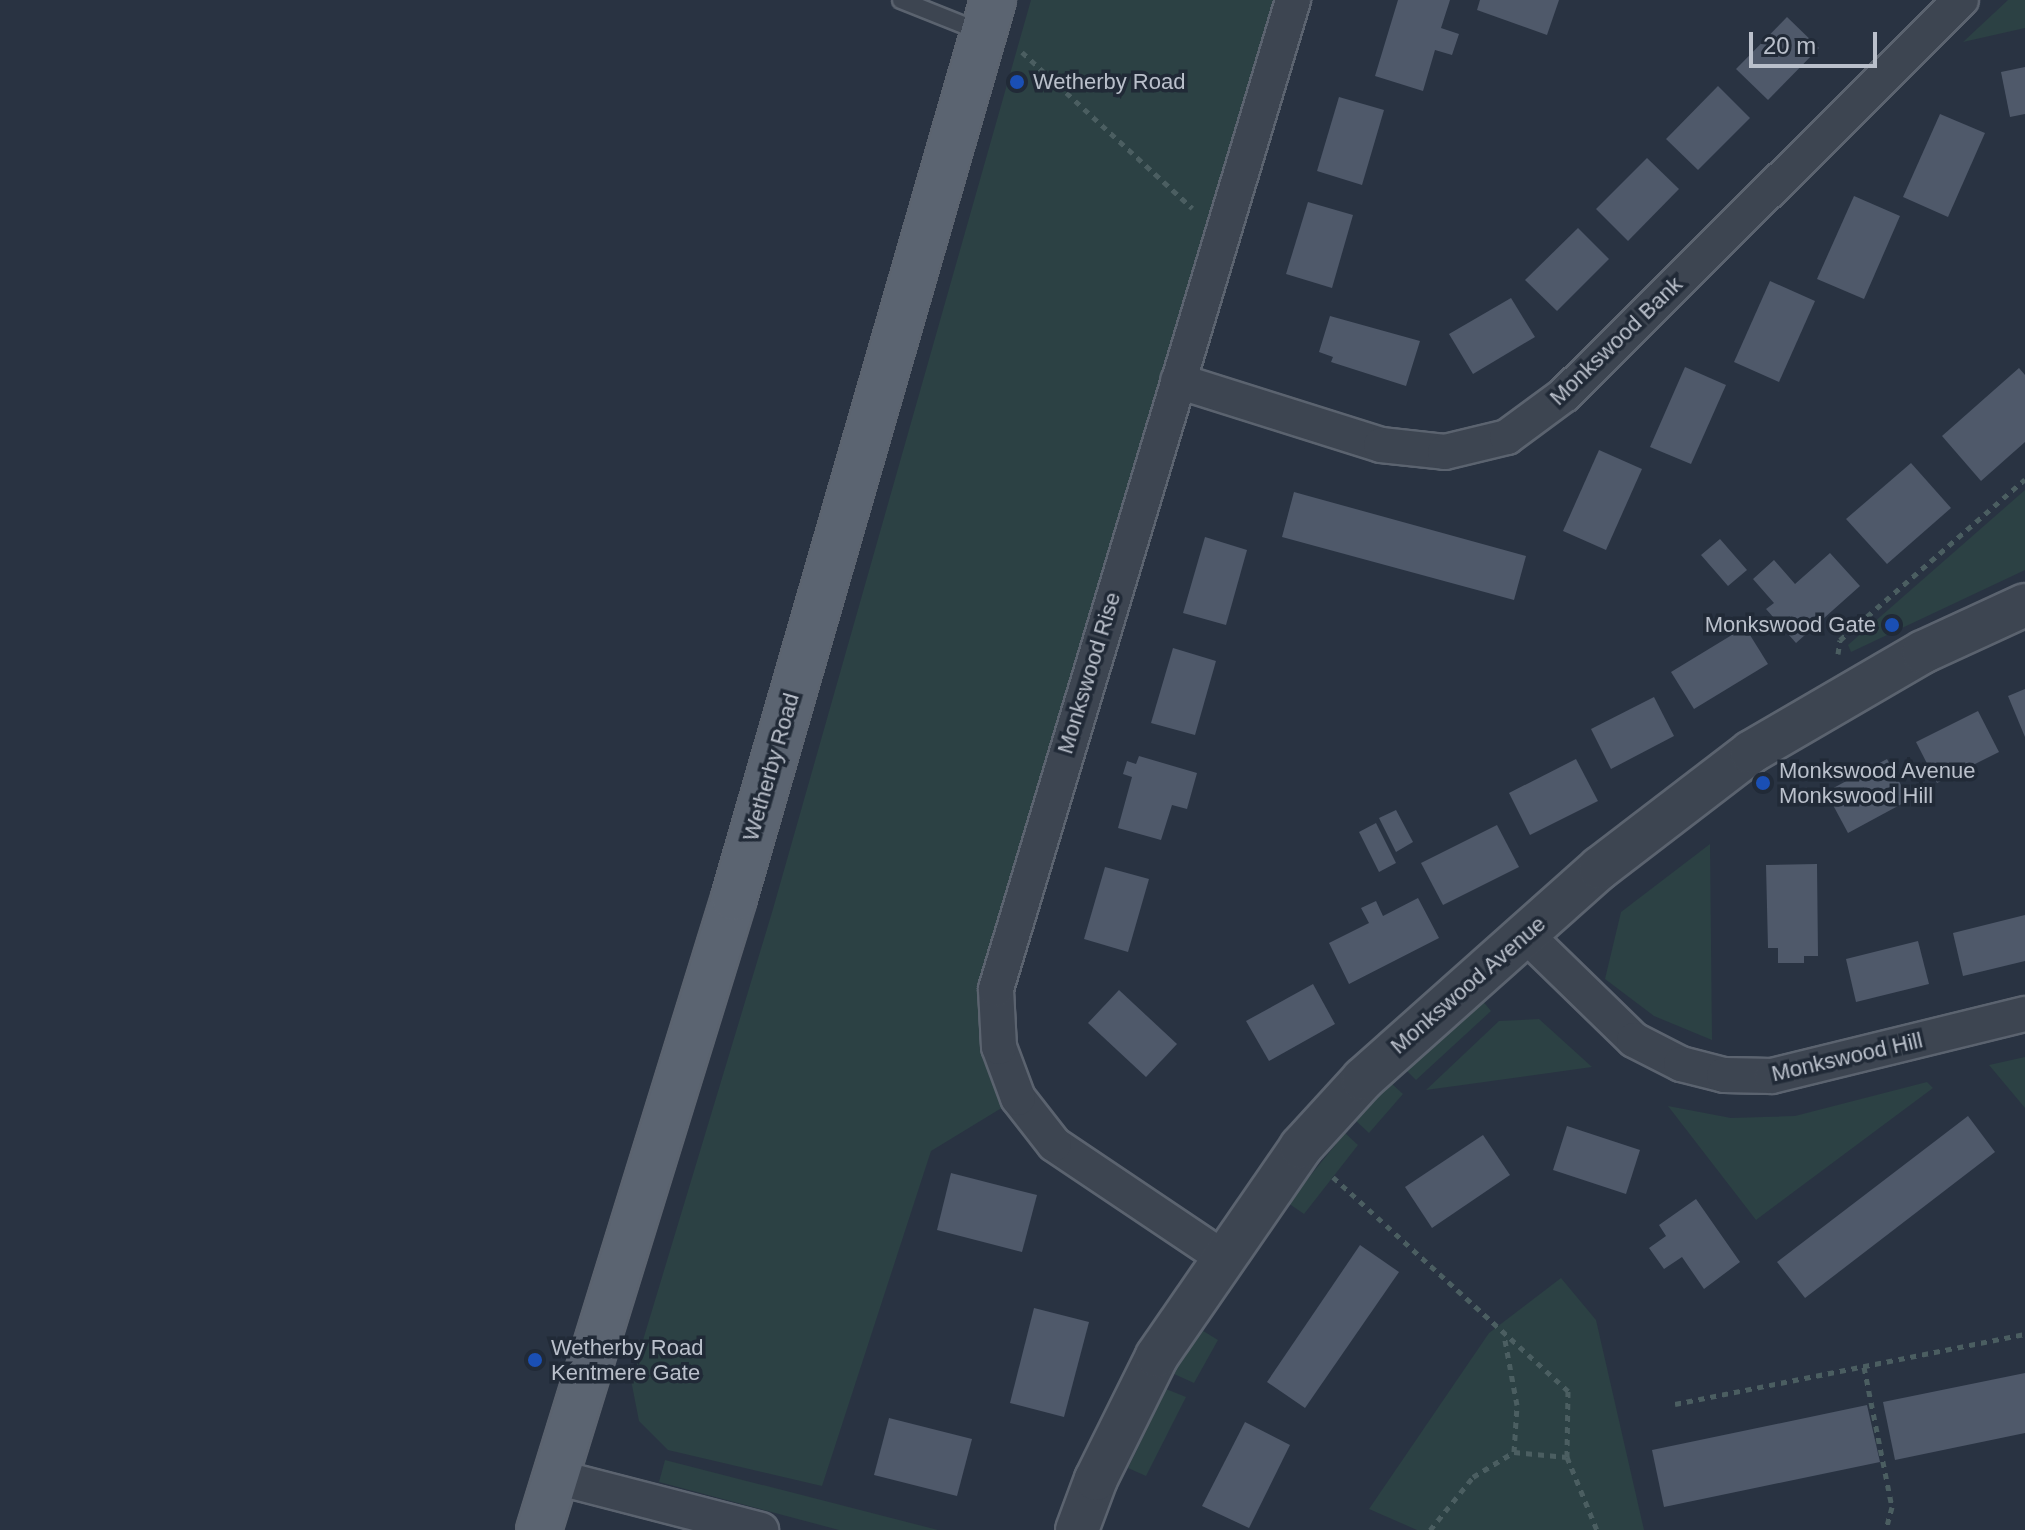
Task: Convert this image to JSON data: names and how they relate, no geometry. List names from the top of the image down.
{
  "streets": {
    "main road": ["Wetherby Road"],
    "street": [
      "Monkswood Bank",
      "Monkswood Rise",
      "Monkswood Avenue",
      "Monkswood Hill"
    ]
  },
  "crossings": [
    ["Monkswood Bank", "Monkswood Rise"],
    ["Monkswood Rise", "Monkswood Avenue"],
    ["Monkswood Avenue", "Monkswood Hill"]
  ],
  "places": [
    "Wetherby Road",
    "Monkswood Gate",
    "Monkswood Avenue Monkswood Hill",
    "Wetherby Road Kentmere Gate"
  ],
  "scale_bar": "20 m"
}
